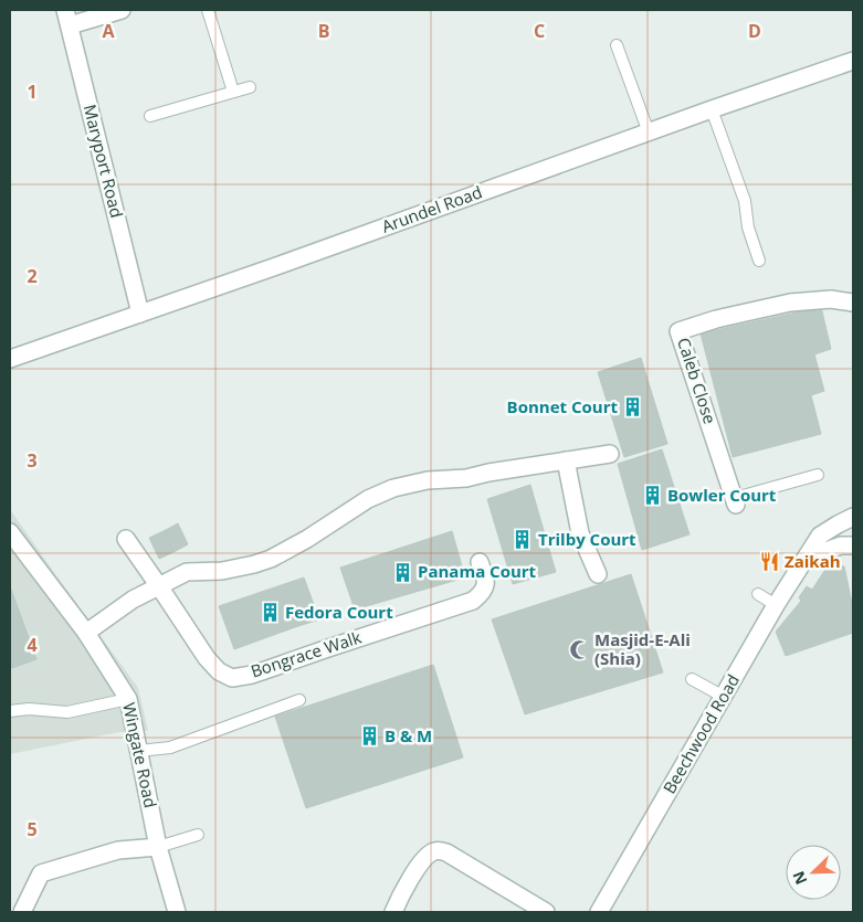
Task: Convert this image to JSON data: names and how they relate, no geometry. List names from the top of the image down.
{
  "streets": {
    "street": [
      "Maryport Road",
      "Arundel Road",
      "Caleb Close",
      "Bongrace Walk",
      "Beechwood Road",
      "Wingate Road"
    ]
  },
  "crossings": [
    ["Maryport Road", "Arundel Road"]
  ],
  "places": {
    "building": [
      "Bonnet Court",
      "Bowler Court",
      "Trilby Court",
      "Panama Court",
      "Fedora Court",
      "B & M"
    ],
    "restaurant": ["Zaikah"],
    "mosque": ["Masjid-E-Ali (Shia)"]
  },
  "north": "bottom left",
  "grid": {
    "columns": [
      "A",
      "B",
      "C",
      "D"
    ],
    "rows": [
      "1",
      "2",
      "3",
      "4",
      "5"
    ]
  }
}
